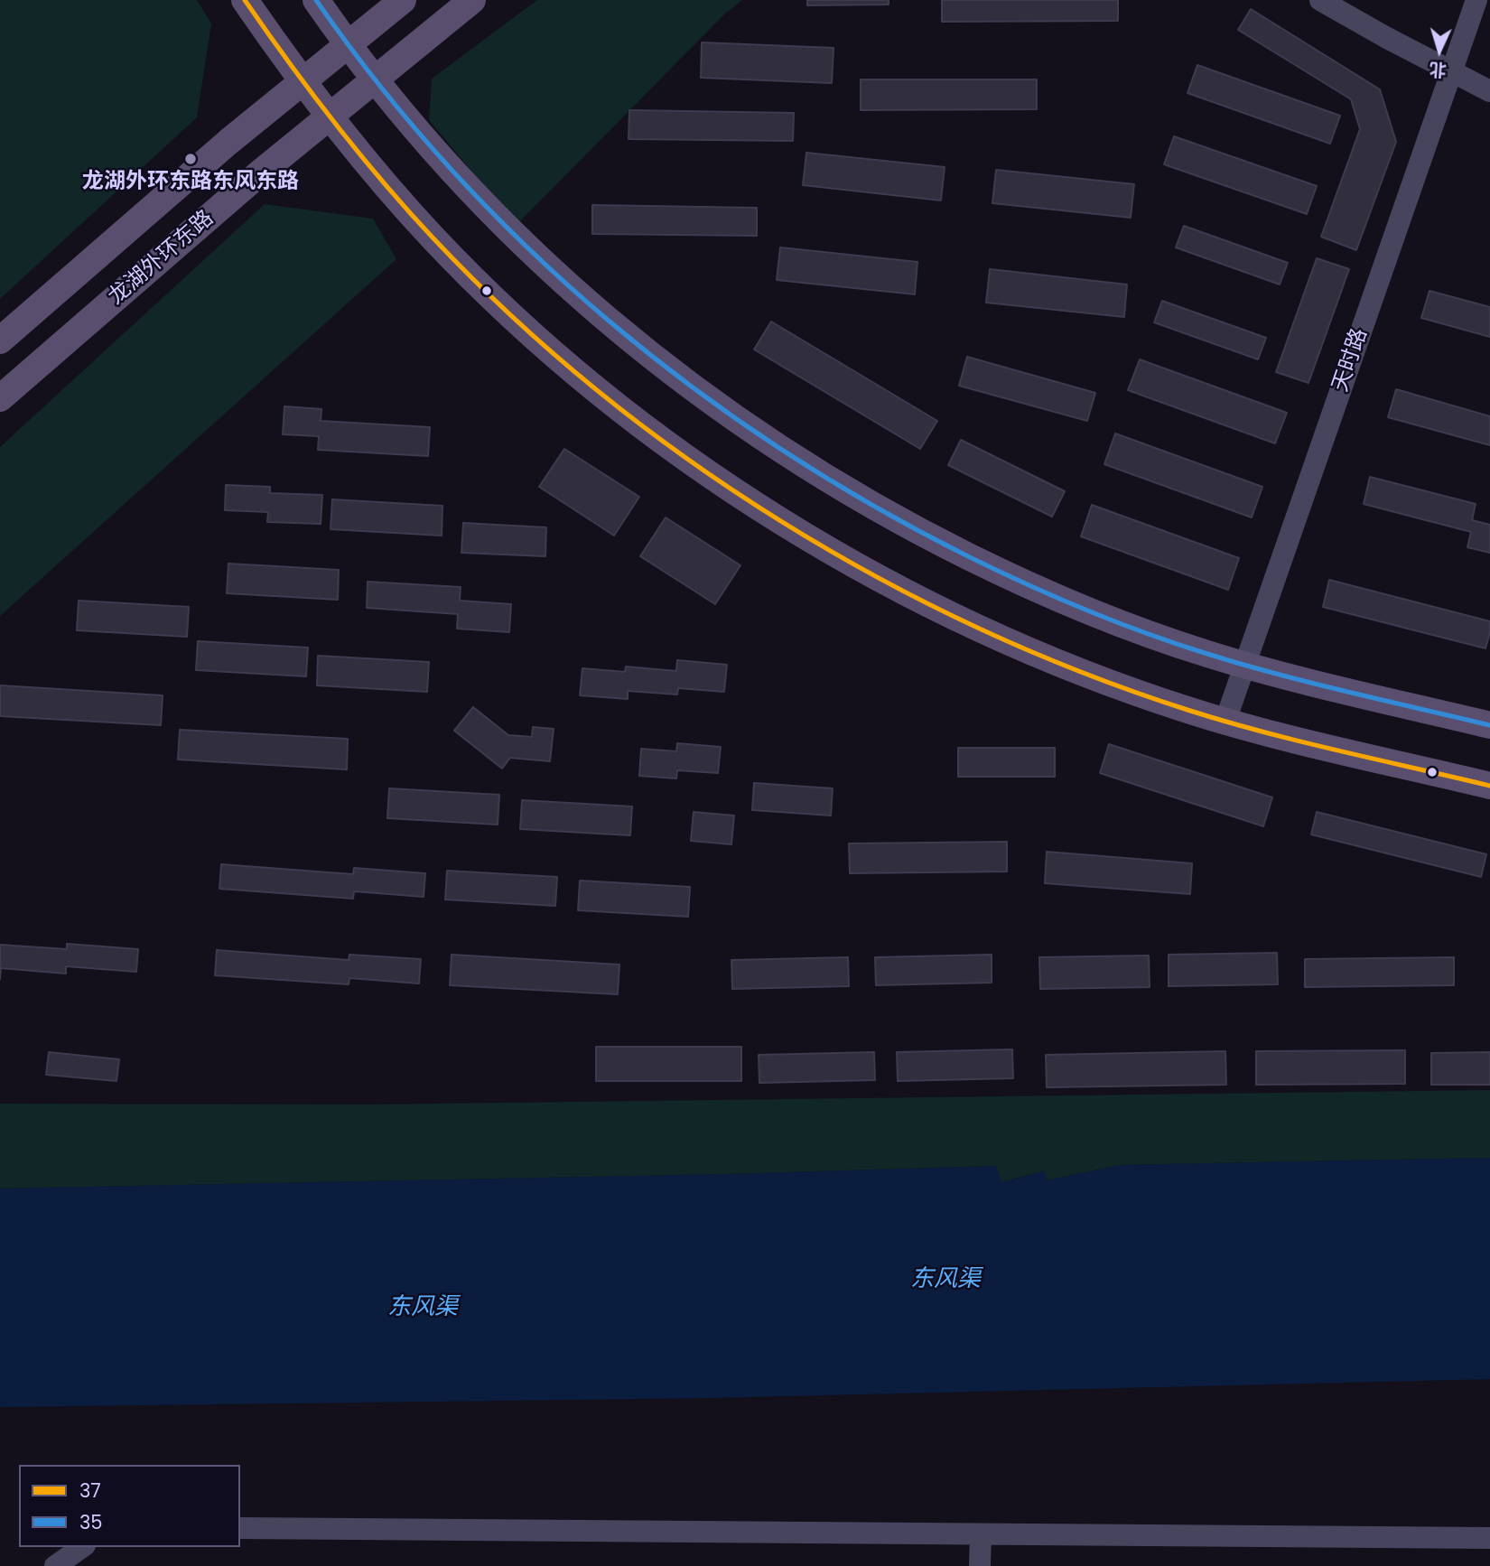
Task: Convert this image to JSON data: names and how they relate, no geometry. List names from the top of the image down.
{
  "streets": {
    "main road": ["龙湖外环东路"],
    "street": ["天时路"]
  },
  "water": ["东风渠"],
  "places": ["龙湖外环东路东风东路"],
  "lines": ["transit line 37", "transit line 35"],
  "legend": ["37", "35"],
  "north": "bottom"
}
